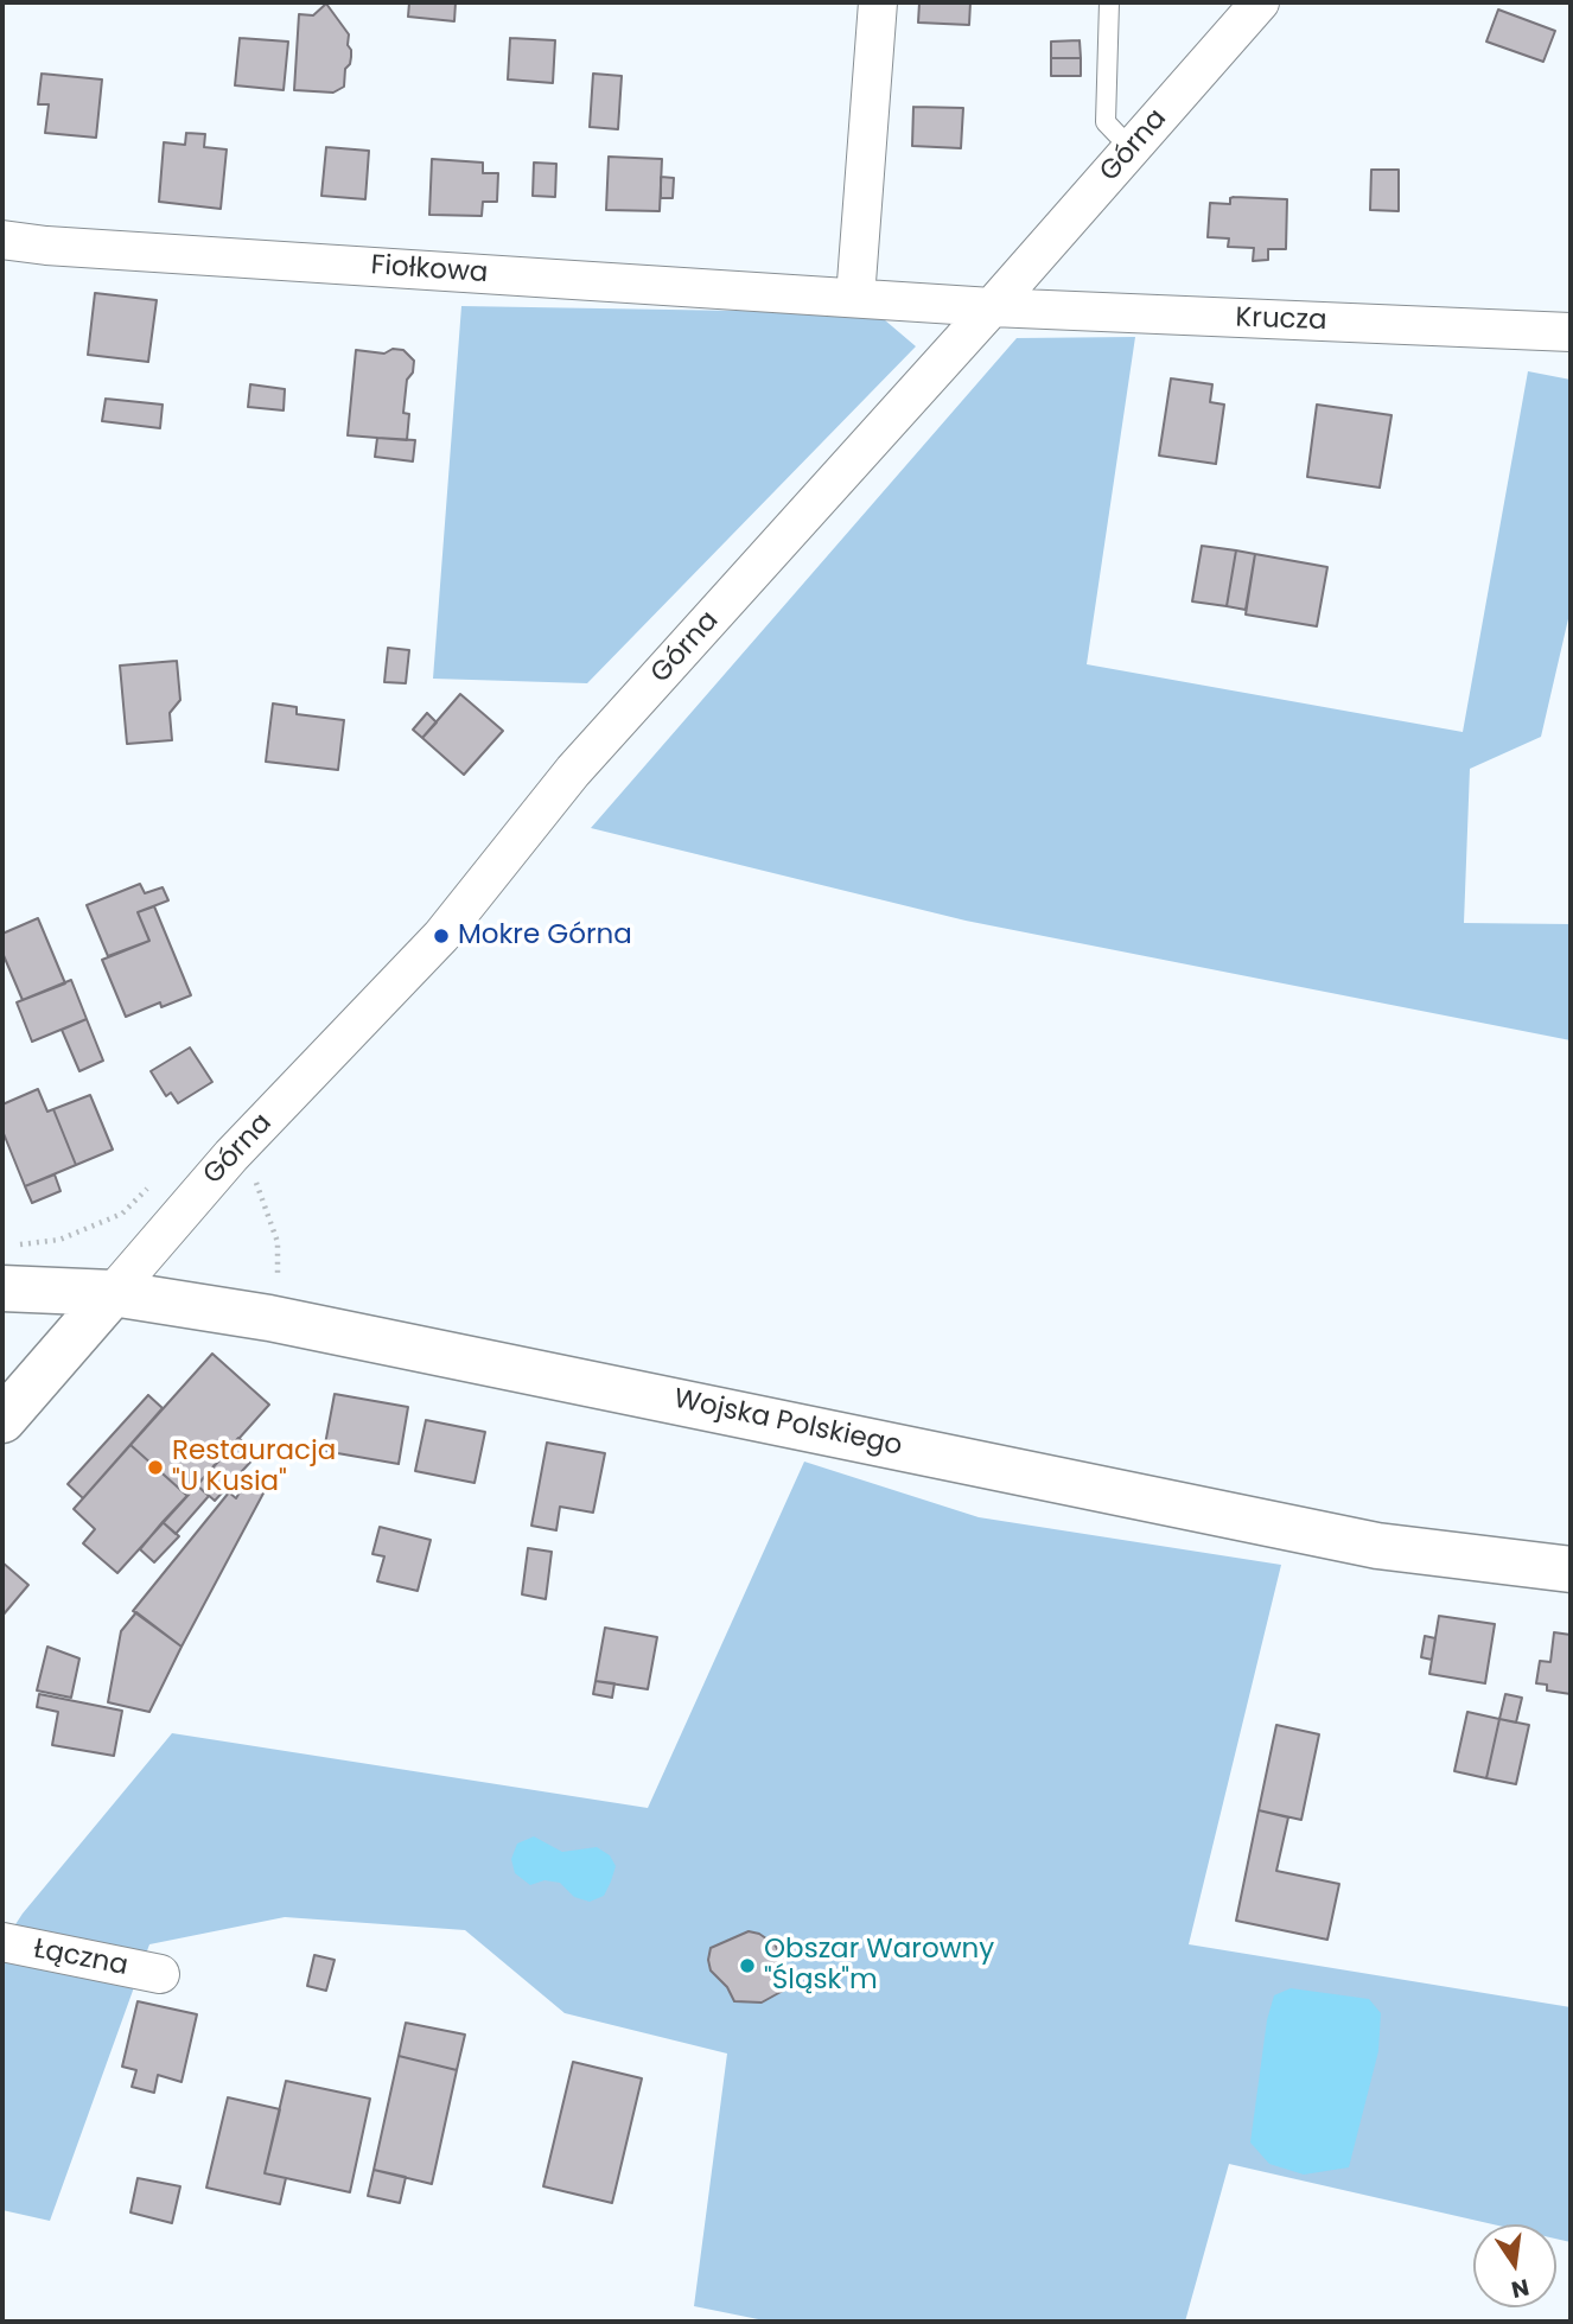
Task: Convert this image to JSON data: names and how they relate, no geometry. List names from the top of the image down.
{
  "streets": {
    "street": [
      "Górna",
      "Fiołkowa",
      "Krucza",
      "Wojska Polskiego",
      "Łączna"
    ]
  },
  "crossings": [
    ["Górna", "Fiołkowa"],
    ["Górna", "Krucza"],
    ["Górna", "Wojska Polskiego"],
    ["Fiołkowa", "Krucza"]
  ],
  "places": ["Mokre Górna", "Restauracja \"U Kusia\"", "Obszar Warowny \"Śląsk\"m"],
  "north": "bottom"
}
